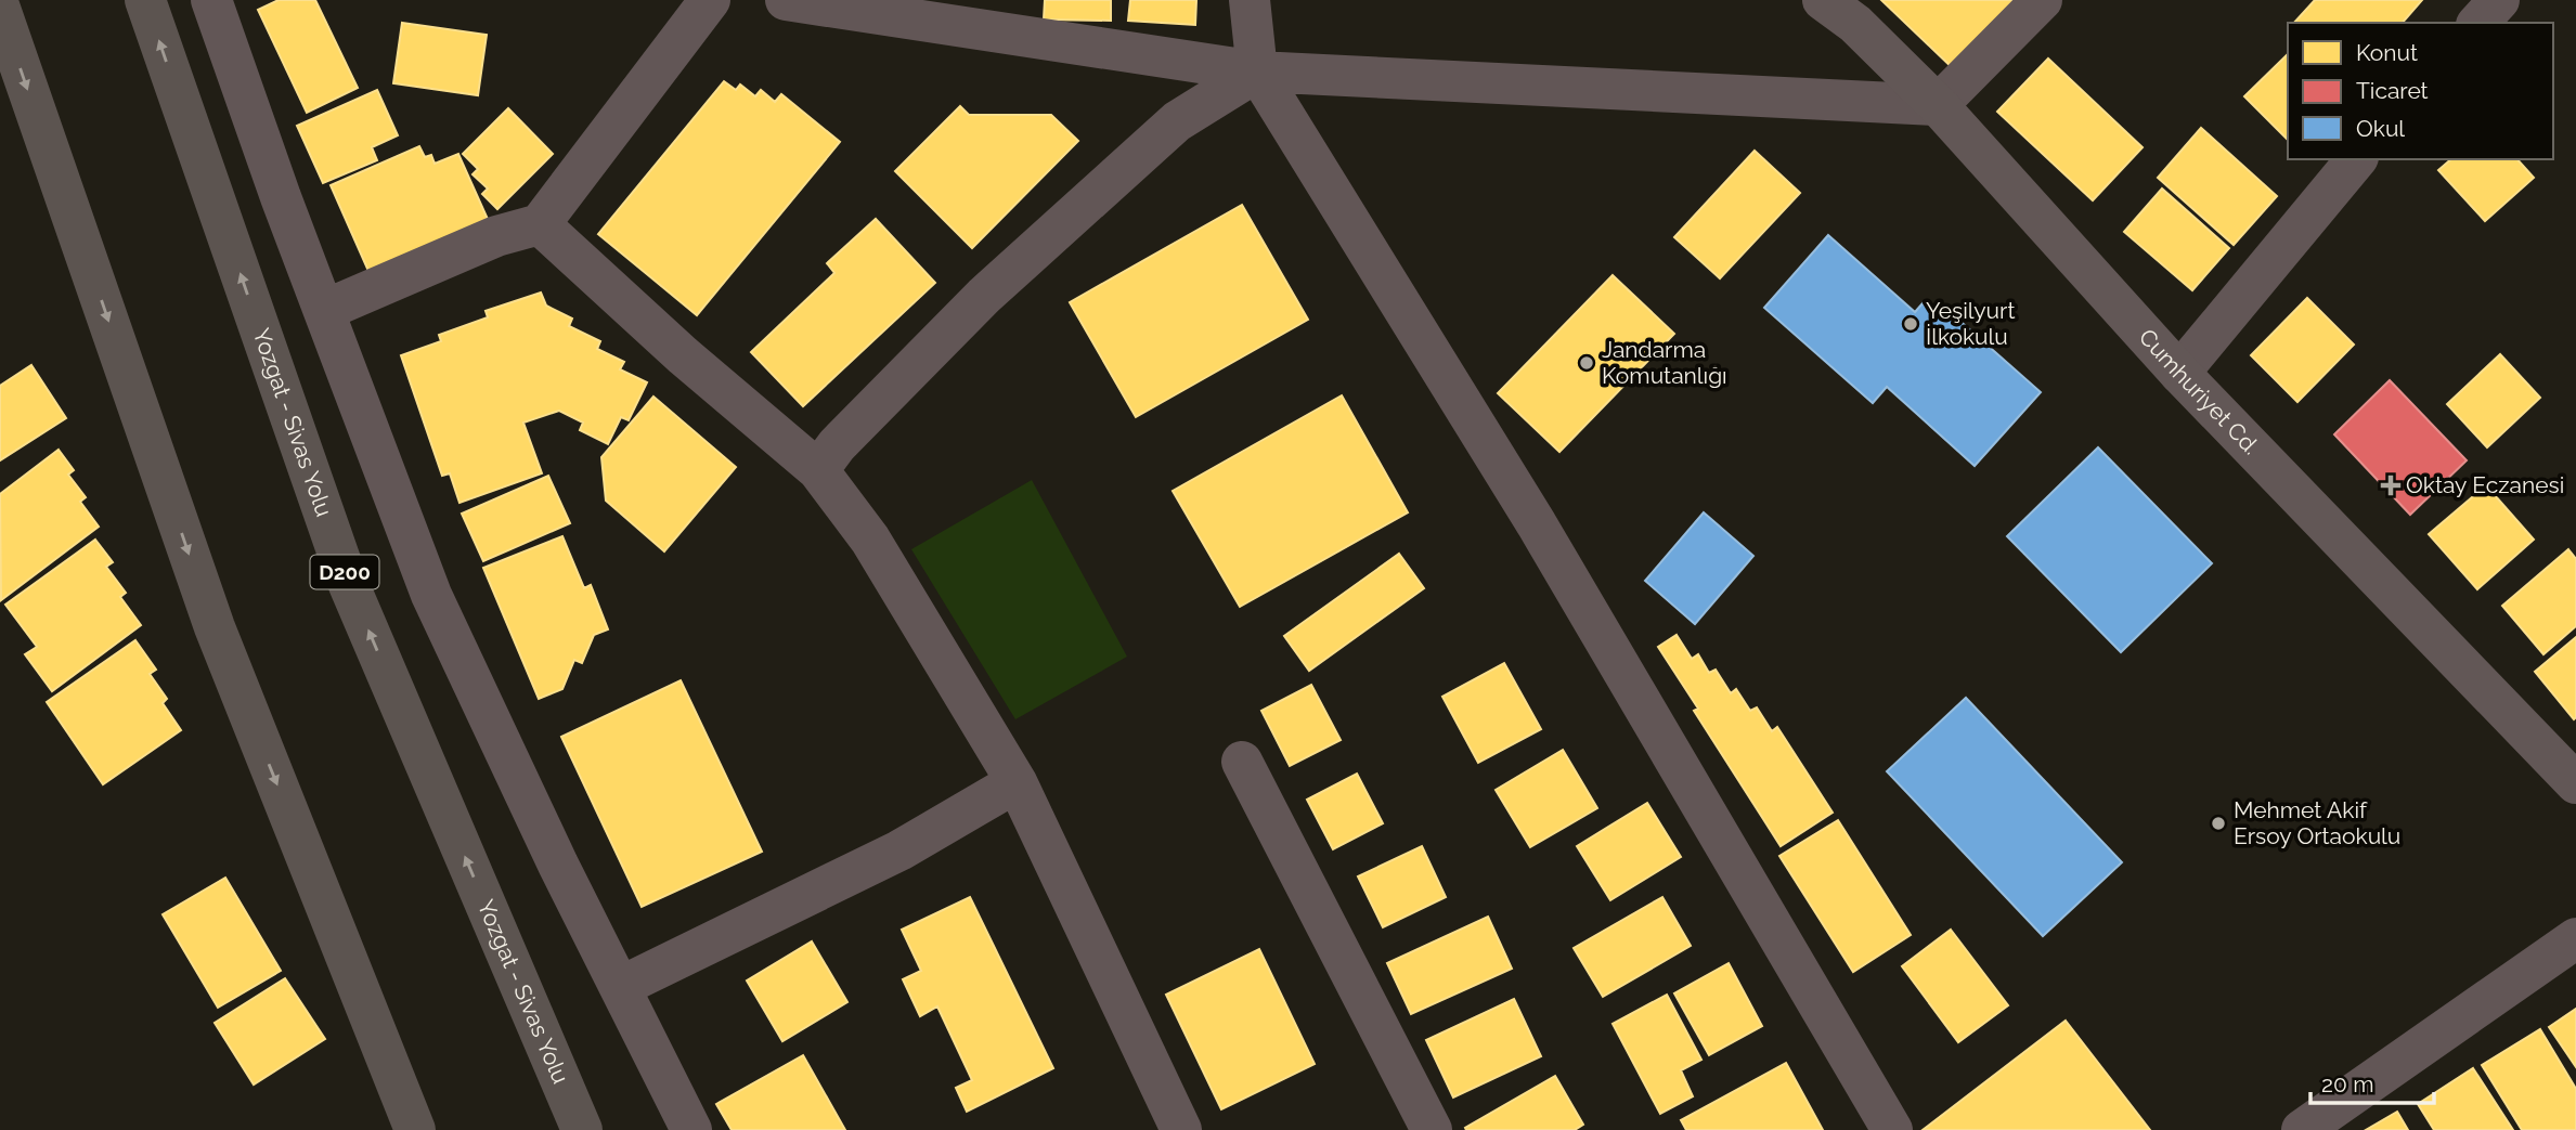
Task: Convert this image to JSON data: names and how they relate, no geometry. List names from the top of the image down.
{
  "streets": {
    "highway": ["Yozgat - Sivas Yolu", "D200"],
    "main road": ["Cumhuriyet Cd."]
  },
  "places": {
    "other": ["Yeşilyurt İlkokulu", "Jandarma Komutanlığı", "Mehmet Akif Ersoy Ortaokulu"],
    "health": ["Oktay Eczanesi"]
  },
  "legend": ["Konut", "Ticaret", "Okul"],
  "scale_bar": "20 m"
}
